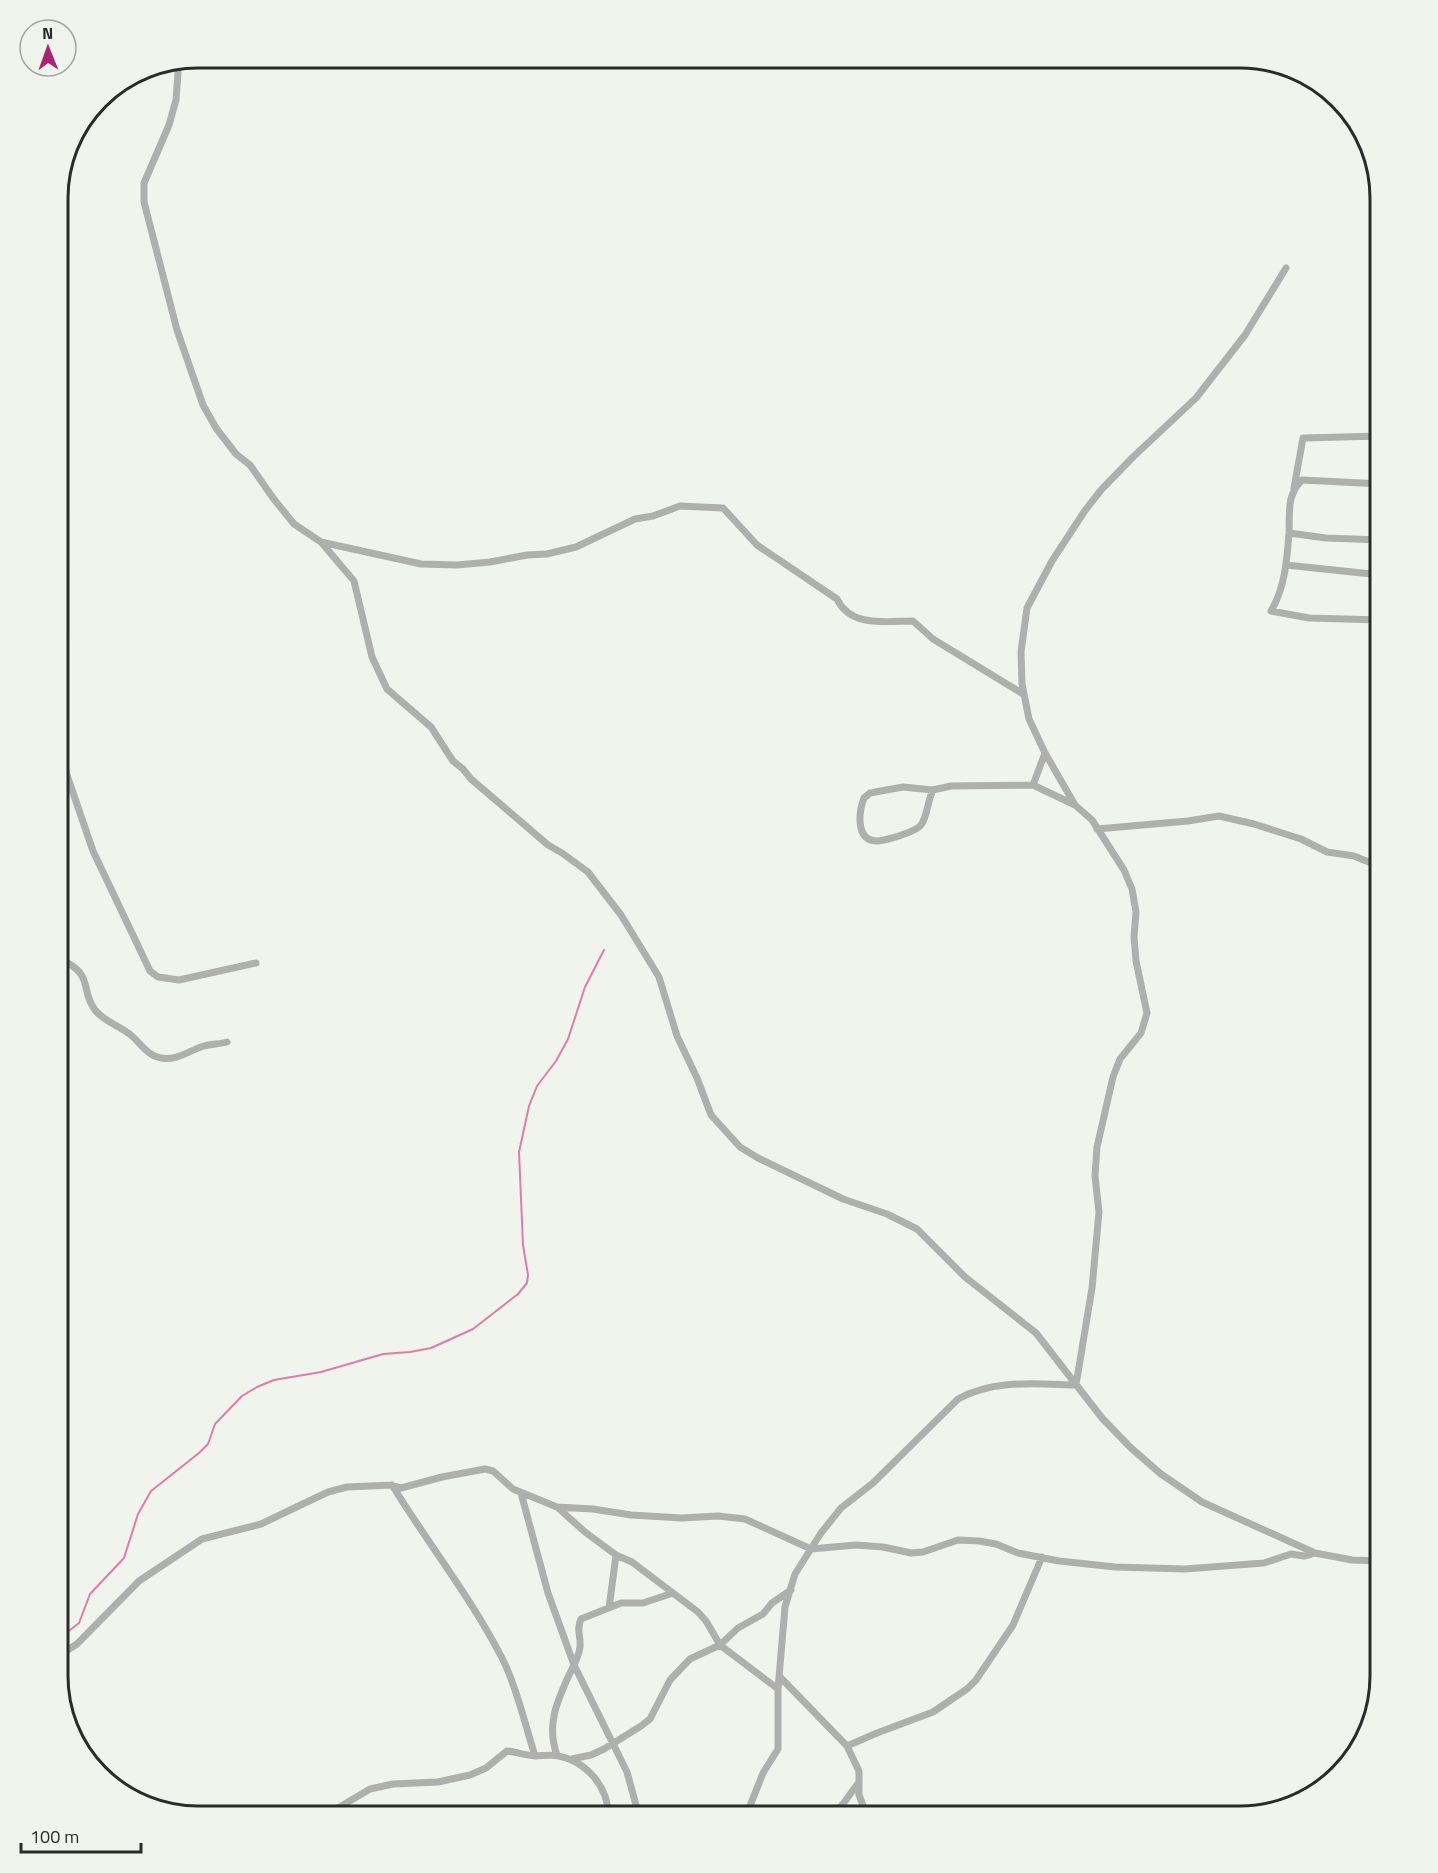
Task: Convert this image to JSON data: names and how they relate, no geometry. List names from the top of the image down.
{
  "scale_bar": "100 m",
  "north": "top"
}
